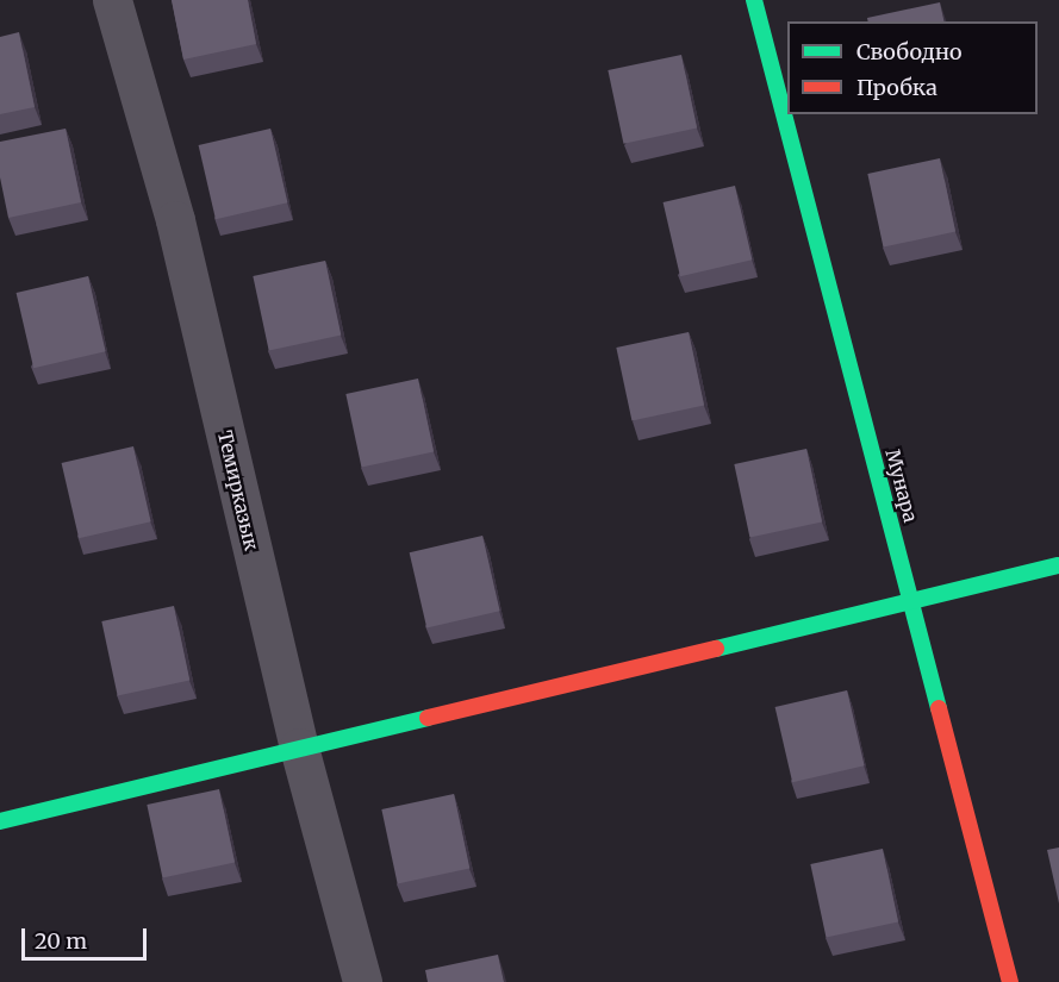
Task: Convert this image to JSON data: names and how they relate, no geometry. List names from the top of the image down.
{
  "streets": {
    "street": ["Мунара", "Темирказык"]
  },
  "legend": ["Свободно", "Пробка"],
  "scale_bar": "20 m"
}
